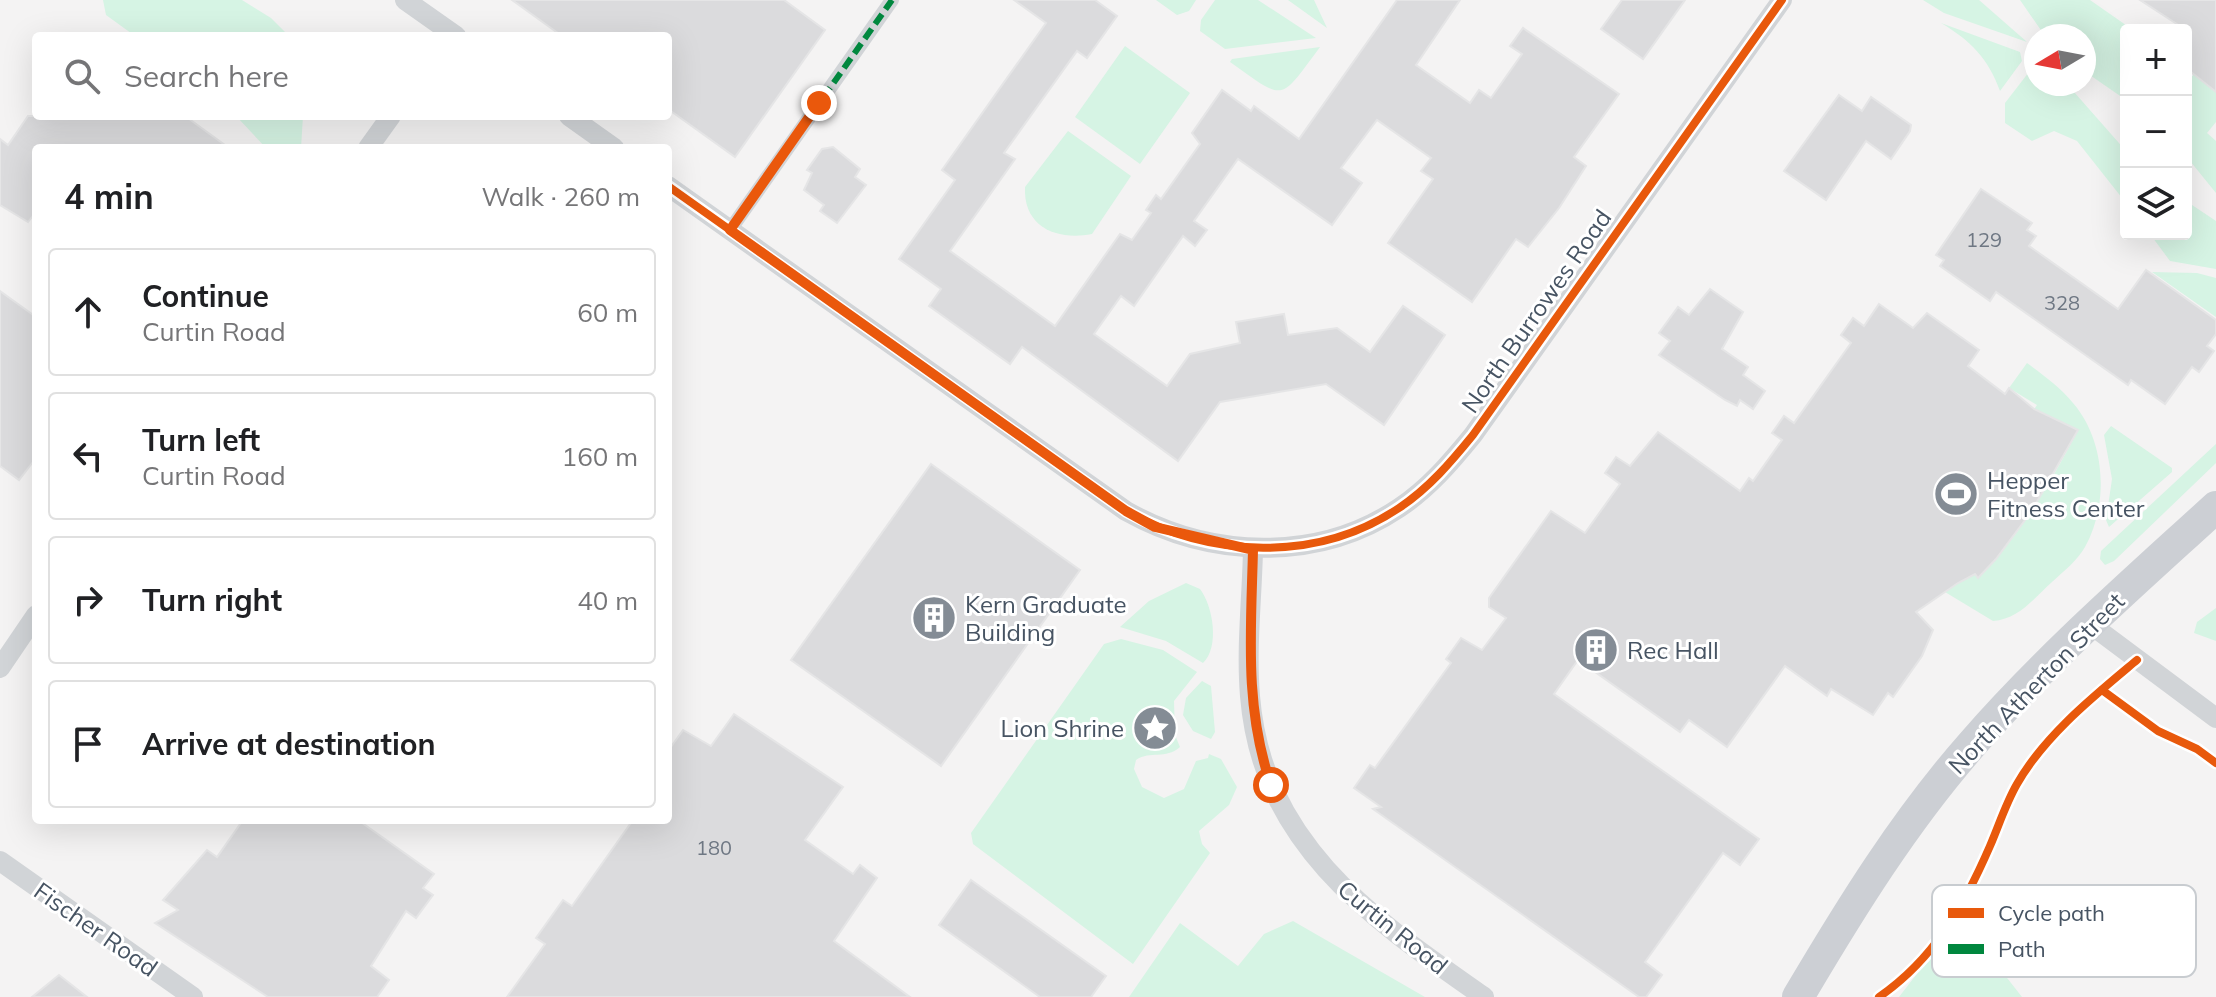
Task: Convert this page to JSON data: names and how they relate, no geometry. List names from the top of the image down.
{
  "streets": {
    "main road": ["North Atherton Street"],
    "street": ["North Burrowes Road", "Curtin Road", "Fischer Road"]
  },
  "crossings": [
    ["North Burrowes Road", "Curtin Road"]
  ],
  "places": {
    "sports": ["Hepper Fitness Center"],
    "building": ["Kern Graduate Building", "Rec Hall"],
    "place": ["Lion Shrine"]
  },
  "house_numbers": ["129", "328", "180"],
  "legend": ["Cycle path", "Path"],
  "north": "left",
  "page": {
    "map_buttons": ["+", "−"],
    "search": "Search here",
    "heading": ["4 min", "Walk · 260 m"],
    "list": [
      ["Continue", "Curtin Road", "60 m"],
      ["Turn left", "Curtin Road", "160 m"],
      ["Turn right", "40 m"],
      "Arrive at destination"
    ]
  }
}
